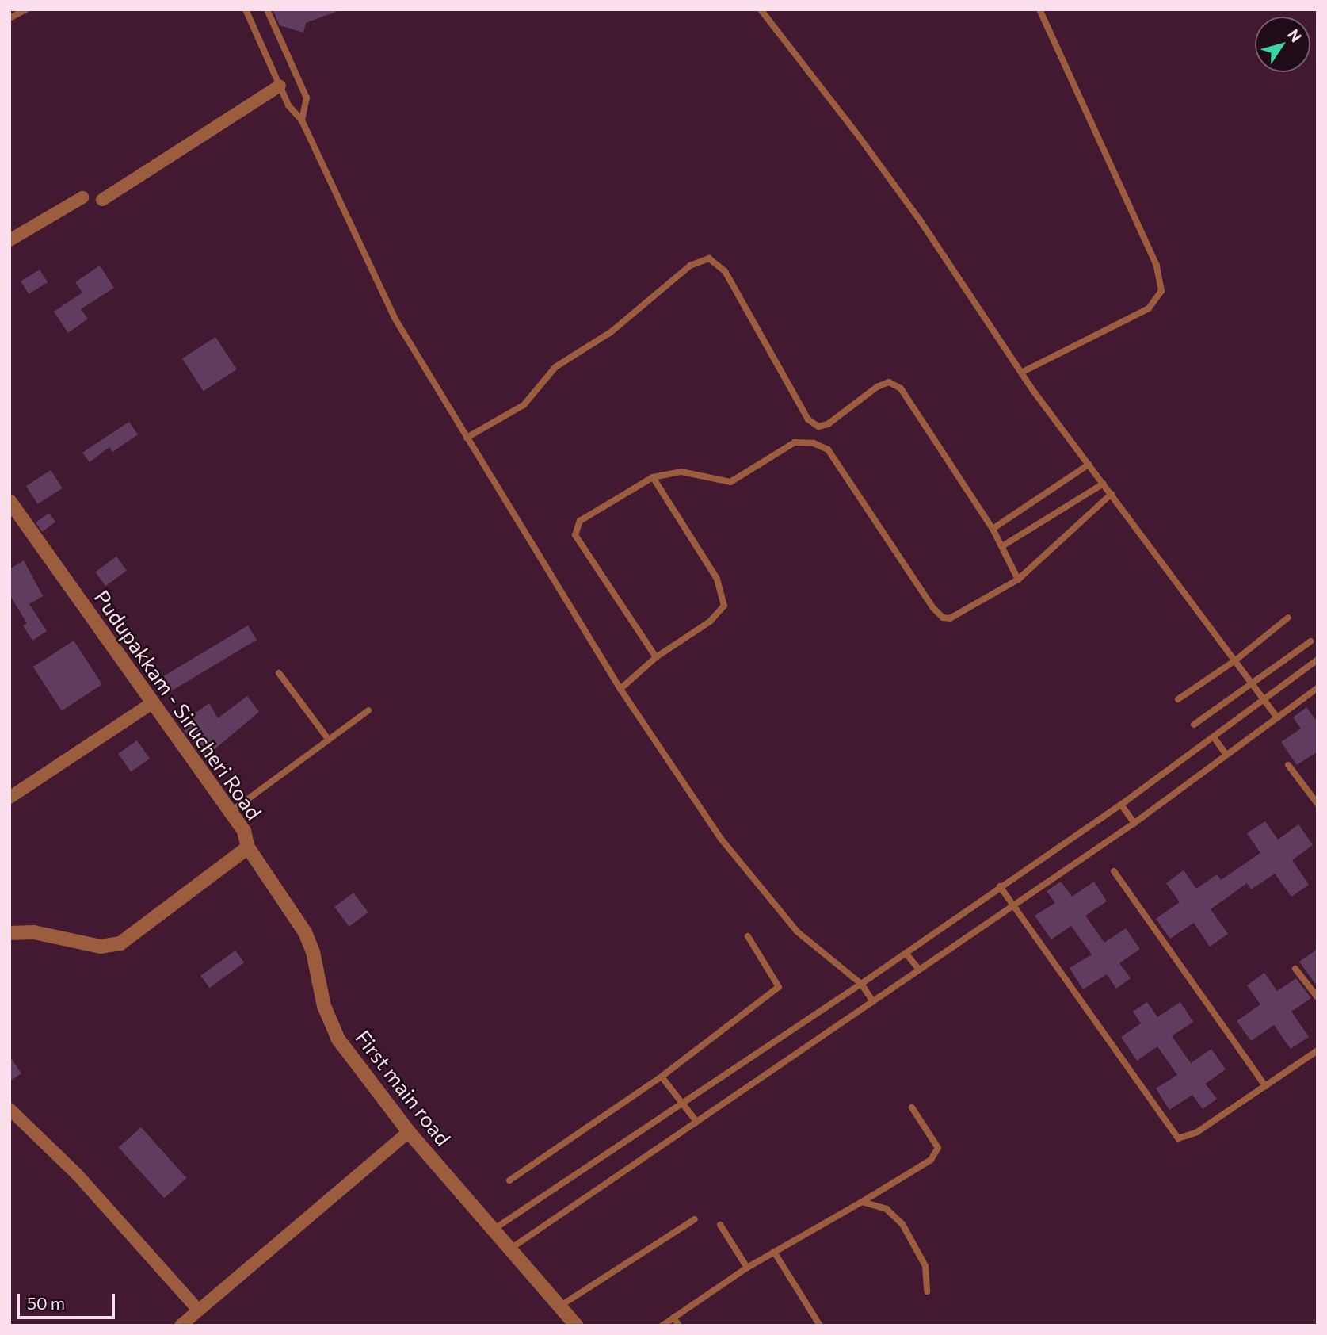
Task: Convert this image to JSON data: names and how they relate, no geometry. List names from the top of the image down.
{
  "streets": {
    "street": ["Pudupakkam - Sirucheri Road", "First main road"]
  },
  "crossings": [
    ["Pudupakkam - Sirucheri Road", "First main road"]
  ],
  "scale_bar": "50 m",
  "north": "top right"
}
